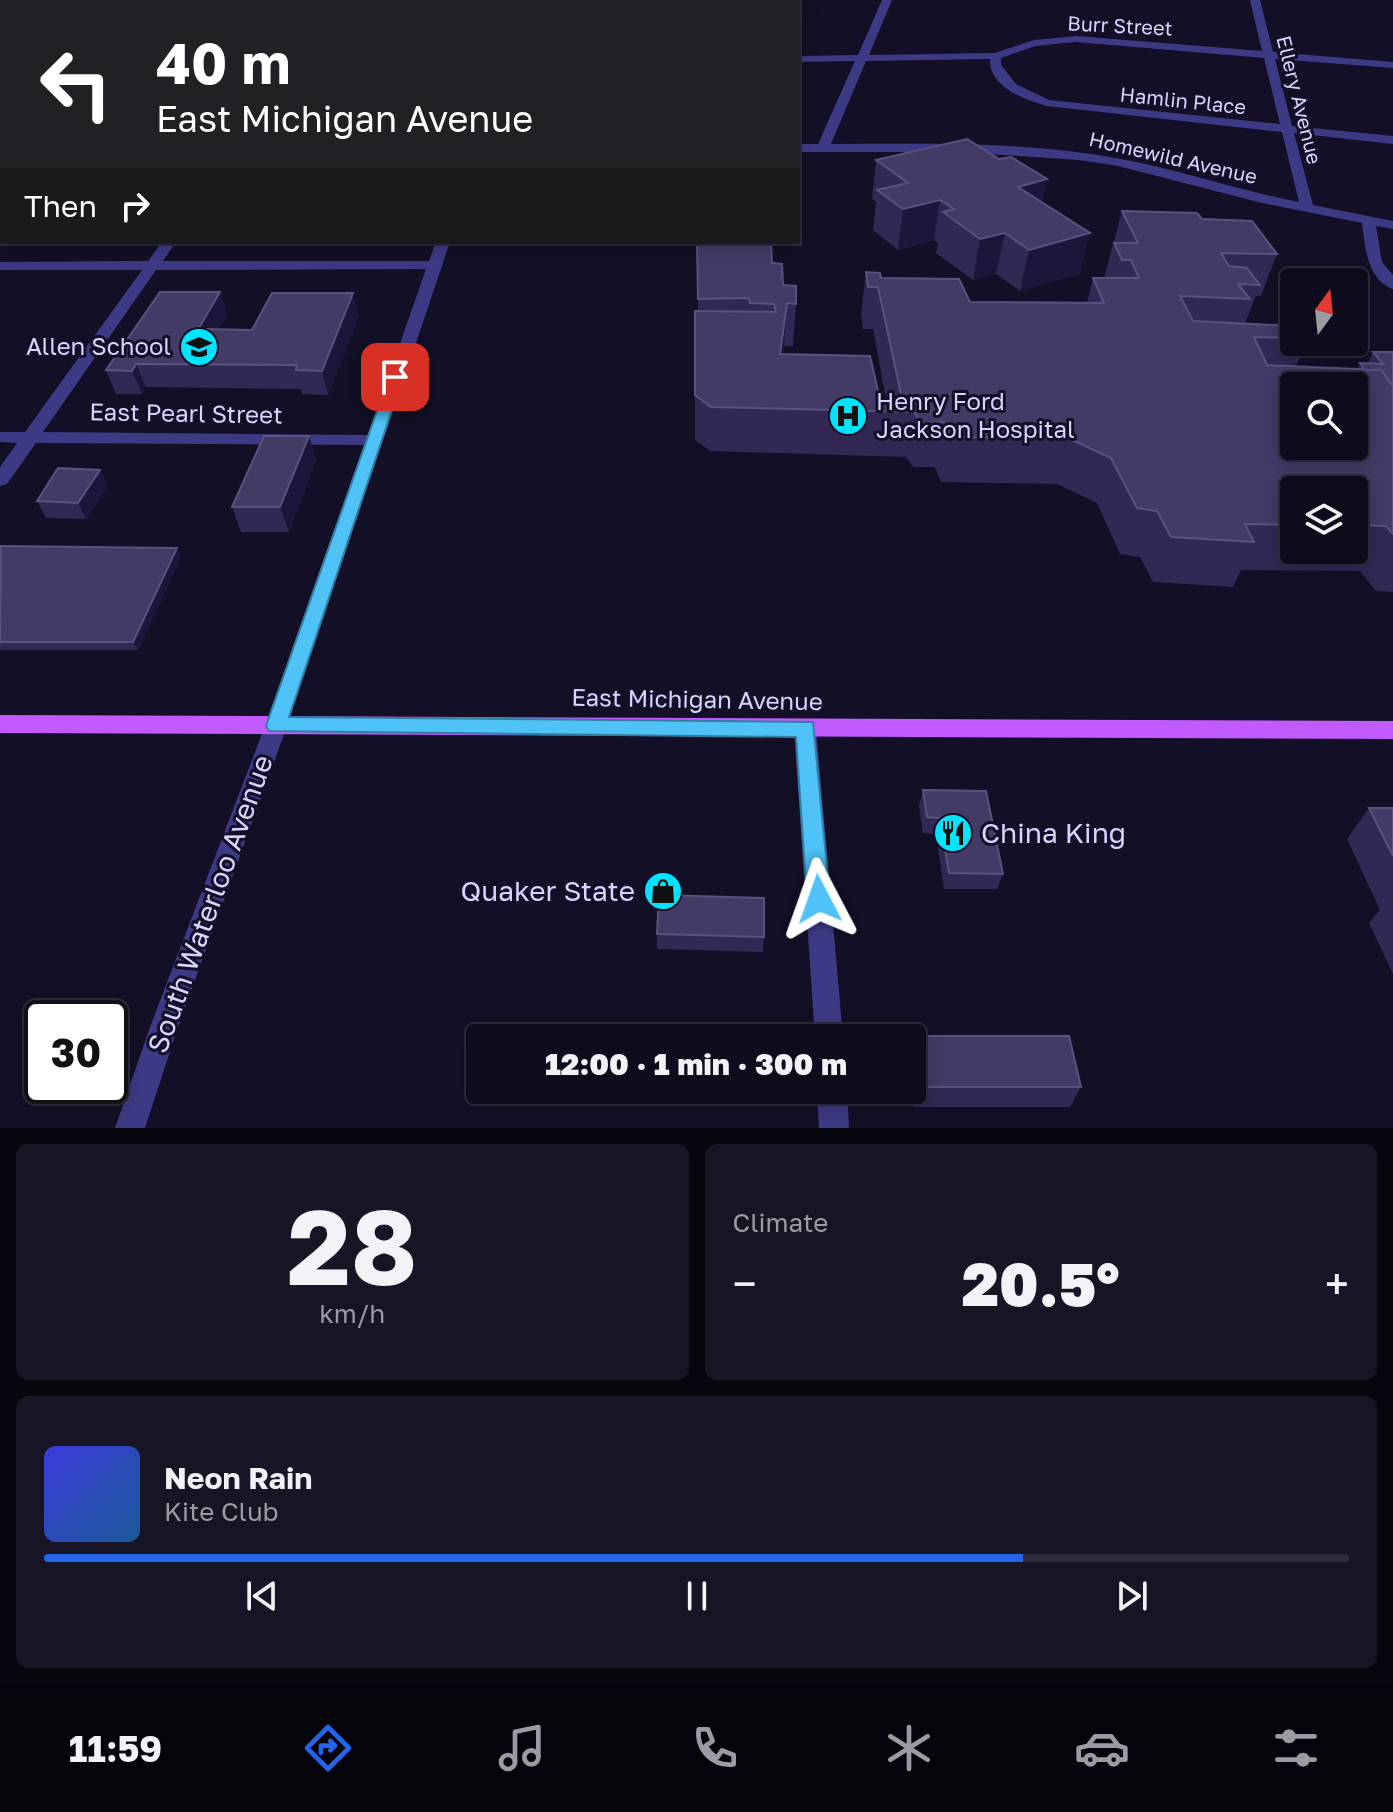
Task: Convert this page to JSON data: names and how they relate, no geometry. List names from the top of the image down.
{
  "streets": {
    "main road": ["East Michigan Avenue"],
    "street": [
      "Burr Street",
      "Ellery Avenue",
      "Hamlin Place",
      "Homewild Avenue",
      "East Pearl Street",
      "South Waterloo Avenue"
    ]
  },
  "crossings": [
    ["Burr Street", "Ellery Avenue"],
    ["Burr Street", "Hamlin Place"],
    ["Ellery Avenue", "Hamlin Place"],
    ["Ellery Avenue", "Homewild Avenue"],
    ["East Pearl Street", "South Waterloo Avenue"],
    ["East Michigan Avenue", "South Waterloo Avenue"]
  ],
  "places": {
    "school or university": ["Allen School"],
    "hospital": ["Henry Ford Jackson Hospital"],
    "restaurant": ["China King"],
    "shop": ["Quaker State"]
  },
  "north": "top",
  "page": {
    "turn": ["40 m", "East Michigan Avenue"],
    "then": "Then",
    "limit": "30",
    "trip": "12:00 · 1 min · 300 m",
    "tile": [
      ["28", "km/h"],
      "Climate"
    ],
    "heat": ["−", "20.5°", "+"],
    "song": ["Neon Rain", "Kite Club"],
    "tabs": "11:59"
  }
}
